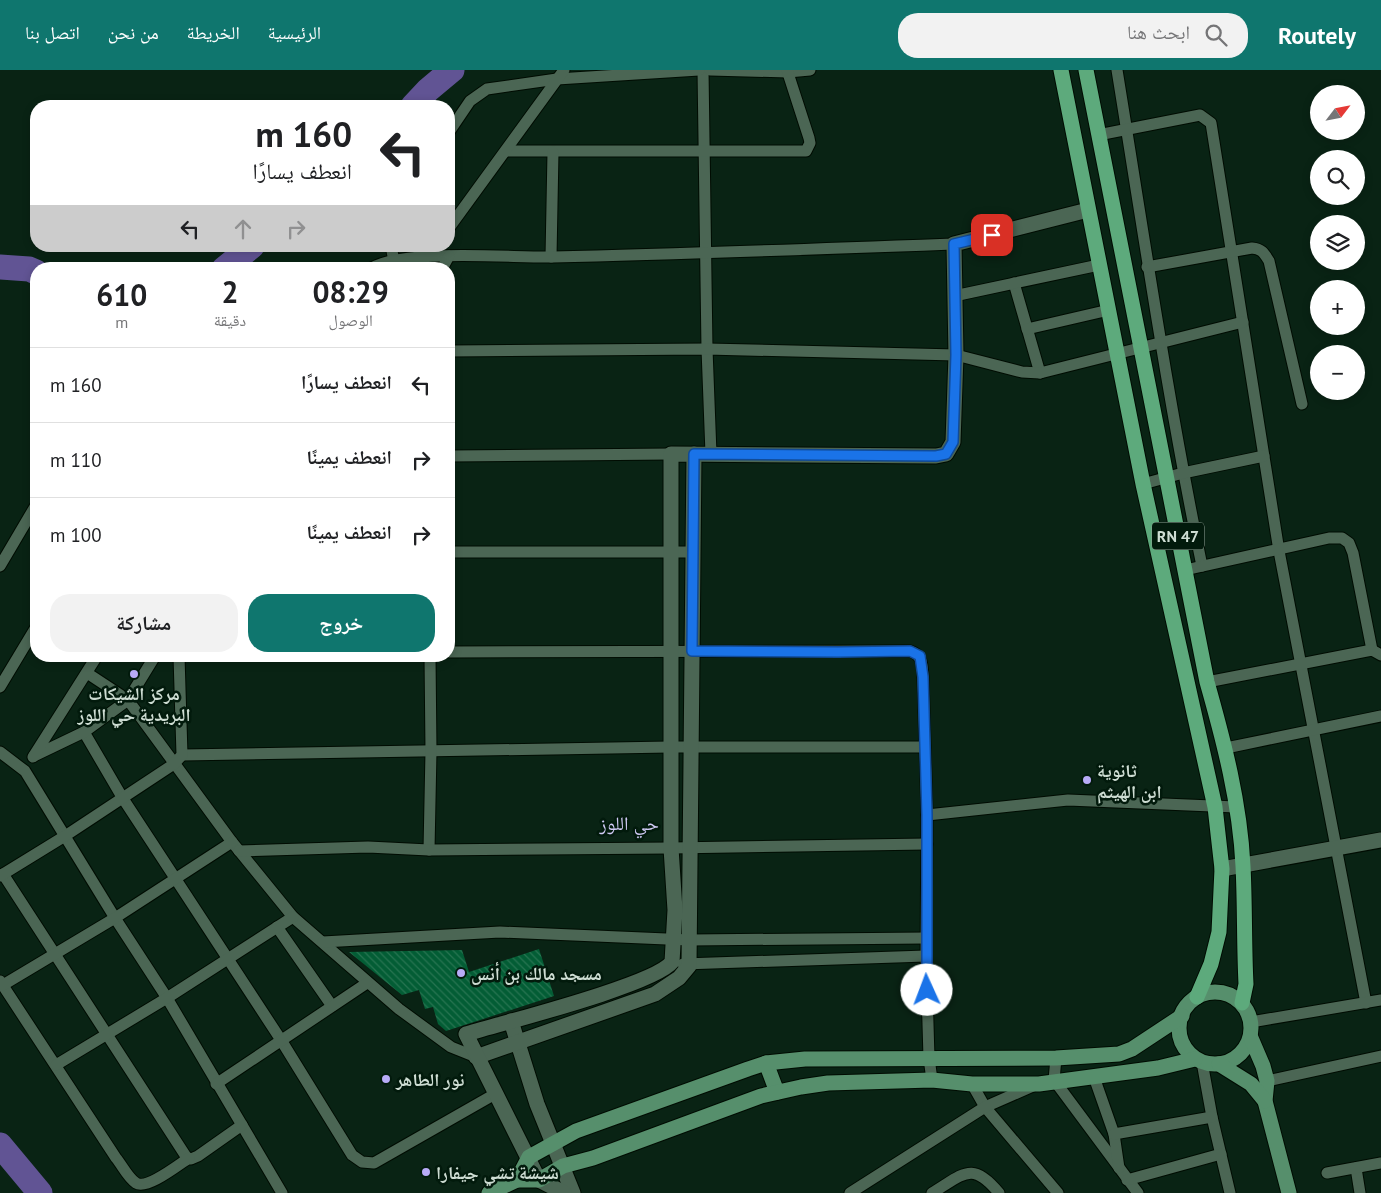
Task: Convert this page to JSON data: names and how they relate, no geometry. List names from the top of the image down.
{
  "streets": {
    "highway": ["RN 47"]
  },
  "districts": ["حي اللوز"],
  "places": [
    "مركز الشيكات البريدية حي اللوز",
    "ثانوية ابن الهيثم",
    "مسجد مالك بن أنس",
    "نور الطاهر",
    "شيشة تشي جيفارا"
  ],
  "north": "top right",
  "page": {
    "header": "Routely",
    "search": "ابحث هنا",
    "nav": [
      "الرئيسية",
      "الخريطة",
      "من نحن",
      "اتصل بنا"
    ],
    "map_buttons": ["+", "−"],
    "turn": ["160 m", "انعطف يسارًا"],
    "eta": [
      "08:29",
      "الوصول",
      "2",
      "دقيقة",
      "610",
      "m"
    ],
    "list": [
      {
        "name": "انعطف يسارًا",
        "value": "160 m"
      },
      {
        "name": "انعطف يمينًا",
        "value": "110 m"
      },
      {
        "name": "انعطف يمينًا",
        "value": "100 m"
      }
    ],
    "buttons": ["خروج", "مشاركة"]
  }
}
